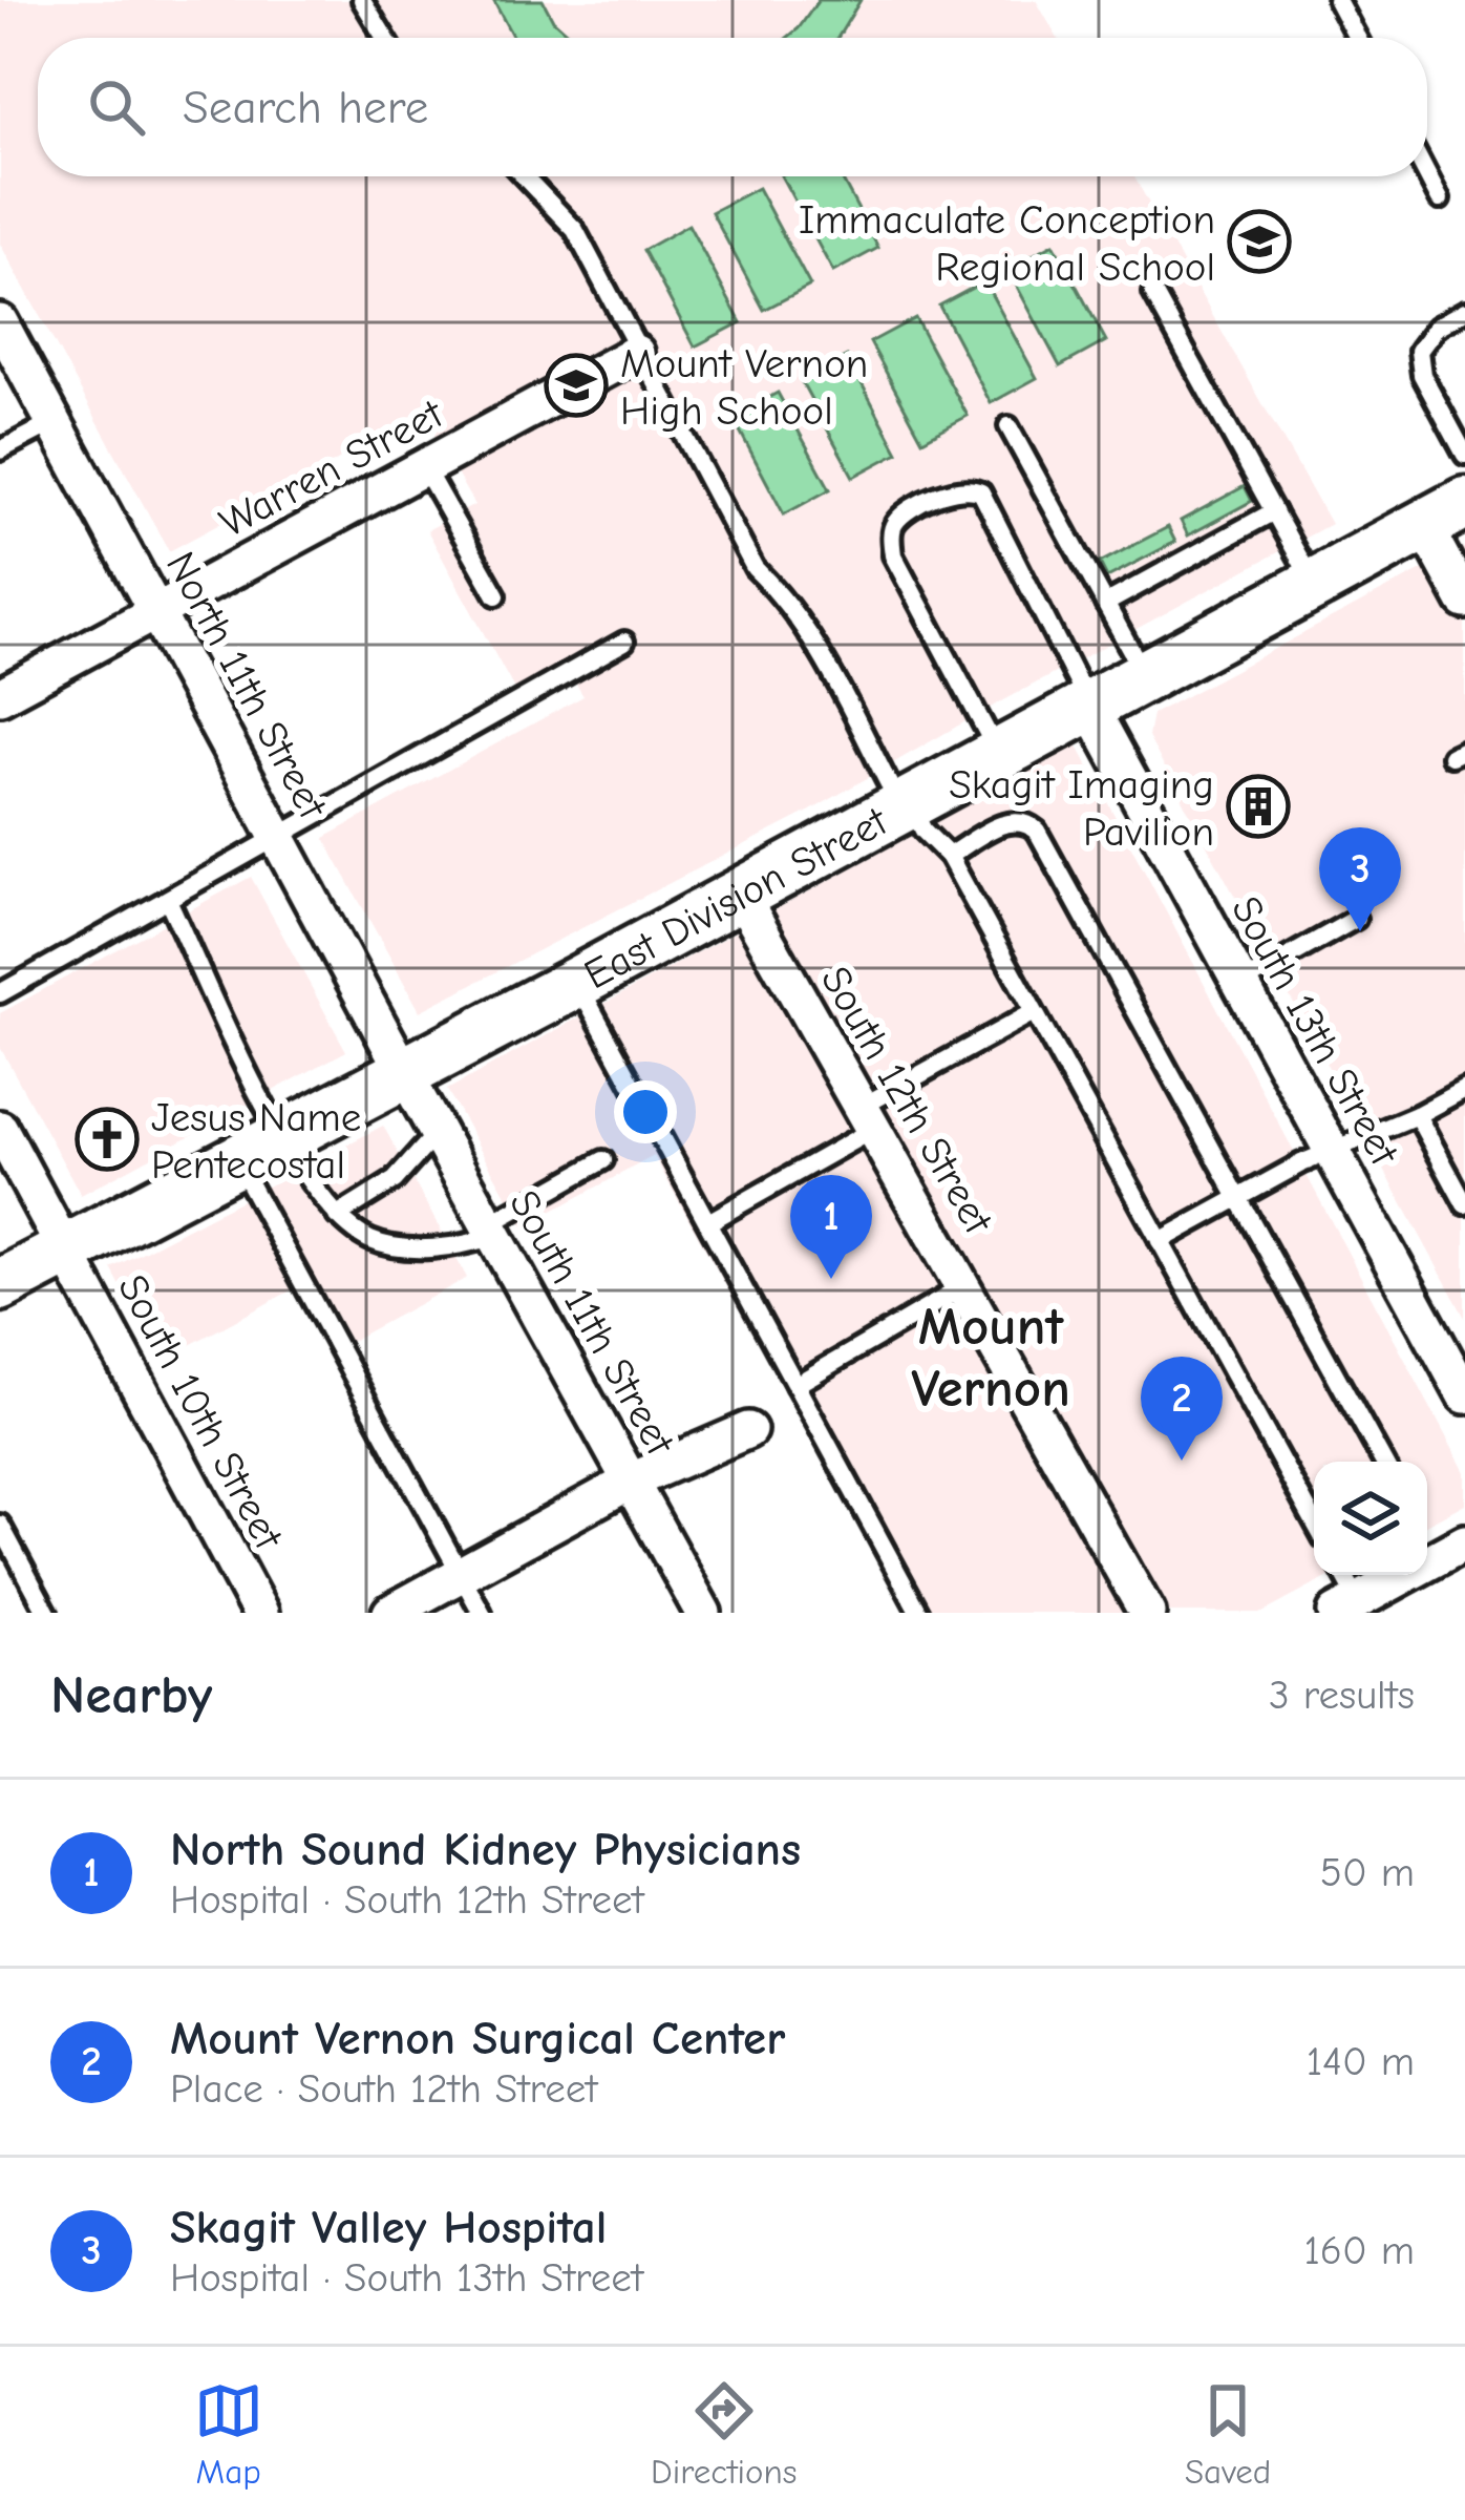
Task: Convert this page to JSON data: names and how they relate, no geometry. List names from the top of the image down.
{
  "streets": {
    "street": [
      "Warren Street",
      "North 11th Street",
      "East Division Street",
      "South 13th Street",
      "South 12th Street",
      "South 11th Street",
      "South 10th Street"
    ]
  },
  "crossings": [
    ["Warren Street", "North 11th Street"],
    ["North 11th Street", "East Division Street"],
    ["North 11th Street", "South 11th Street"],
    ["East Division Street", "South 13th Street"],
    ["East Division Street", "South 12th Street"],
    ["East Division Street", "South 11th Street"],
    ["East Division Street", "South 10th Street"]
  ],
  "districts": ["Mount Vernon"],
  "places": {
    "school or university": ["Immaculate Conception Regional School", "Mount Vernon High School"],
    "building": ["Skagit Imaging Pavilion"],
    "church": ["Jesus Name Pentecostal"]
  },
  "page": {
    "search": "Search here",
    "pins": ["3", "1", "2"],
    "heading": ["Nearby", "3 results"],
    "list": [
      {
        "mark": "1",
        "name": "North Sound Kidney Physicians",
        "note": "Hospital · South 12th Street",
        "value": "50 m"
      },
      {
        "mark": "2",
        "name": "Mount Vernon Surgical Center",
        "note": "Place · South 12th Street",
        "value": "140 m"
      },
      {
        "mark": "3",
        "name": "Skagit Valley Hospital",
        "note": "Hospital · South 13th Street",
        "value": "160 m"
      }
    ],
    "nav": ["Map", "Directions", "Saved"]
  }
}
